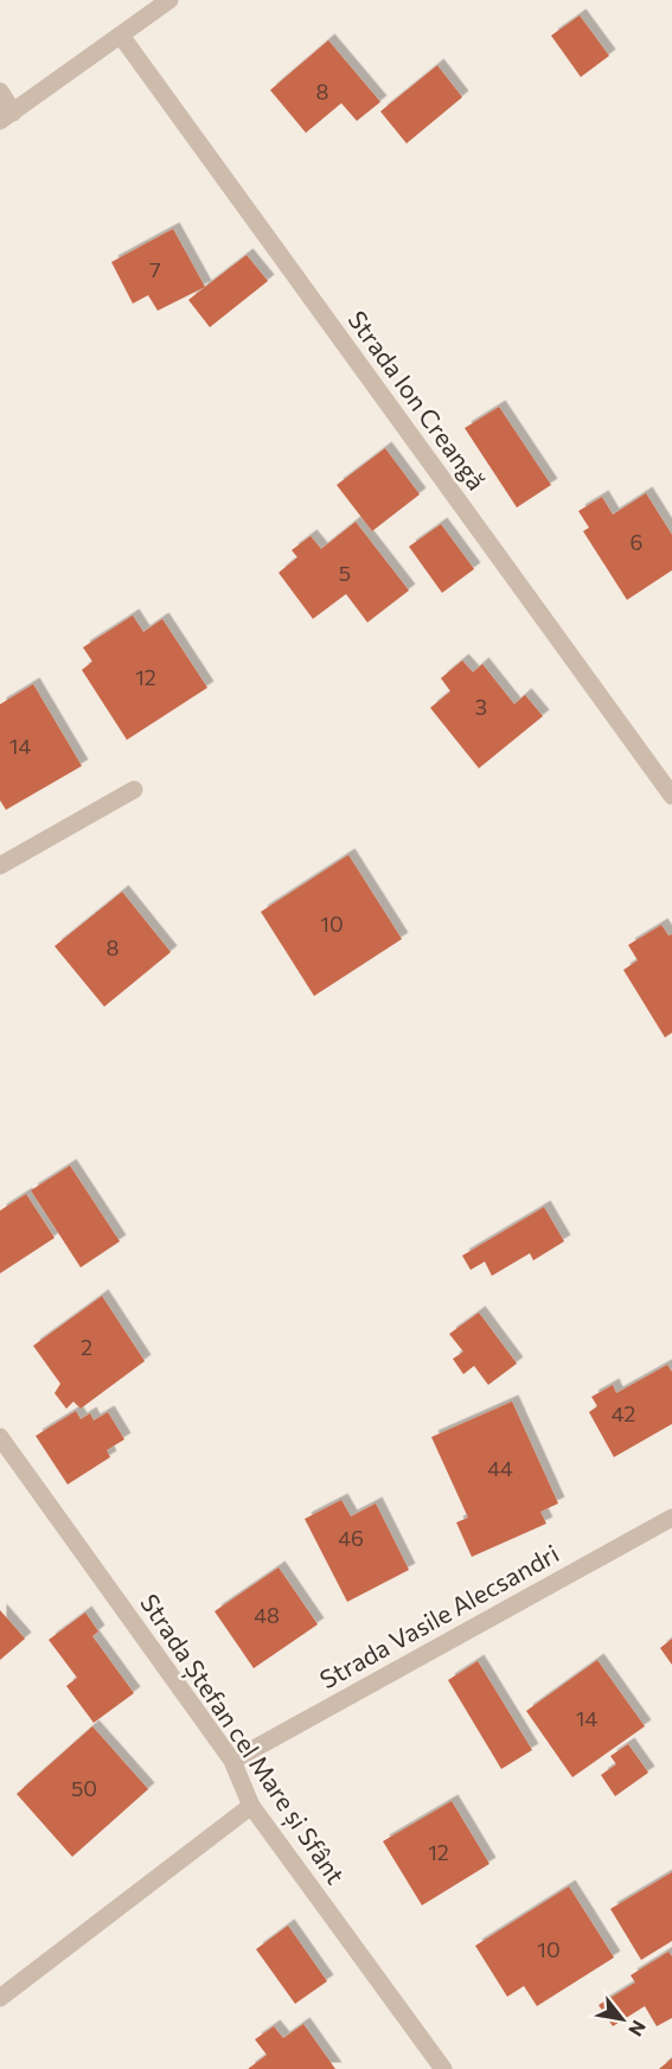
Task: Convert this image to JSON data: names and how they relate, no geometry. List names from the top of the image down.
{
  "streets": {
    "street": ["Strada Ion Creangă", "Strada Vasile Alecsandri", "Strada Ștefan cel Mare și Sfânt"]
  },
  "crossings": [
    ["Strada Vasile Alecsandri", "Strada Ștefan cel Mare și Sfânt"]
  ],
  "house_numbers": [
    "8",
    "7",
    "6",
    "5",
    "12",
    "3",
    "14",
    "10",
    "8",
    "2",
    "42",
    "44",
    "46",
    "48",
    "14",
    "50",
    "12",
    "10"
  ],
  "north": "bottom right"
}
